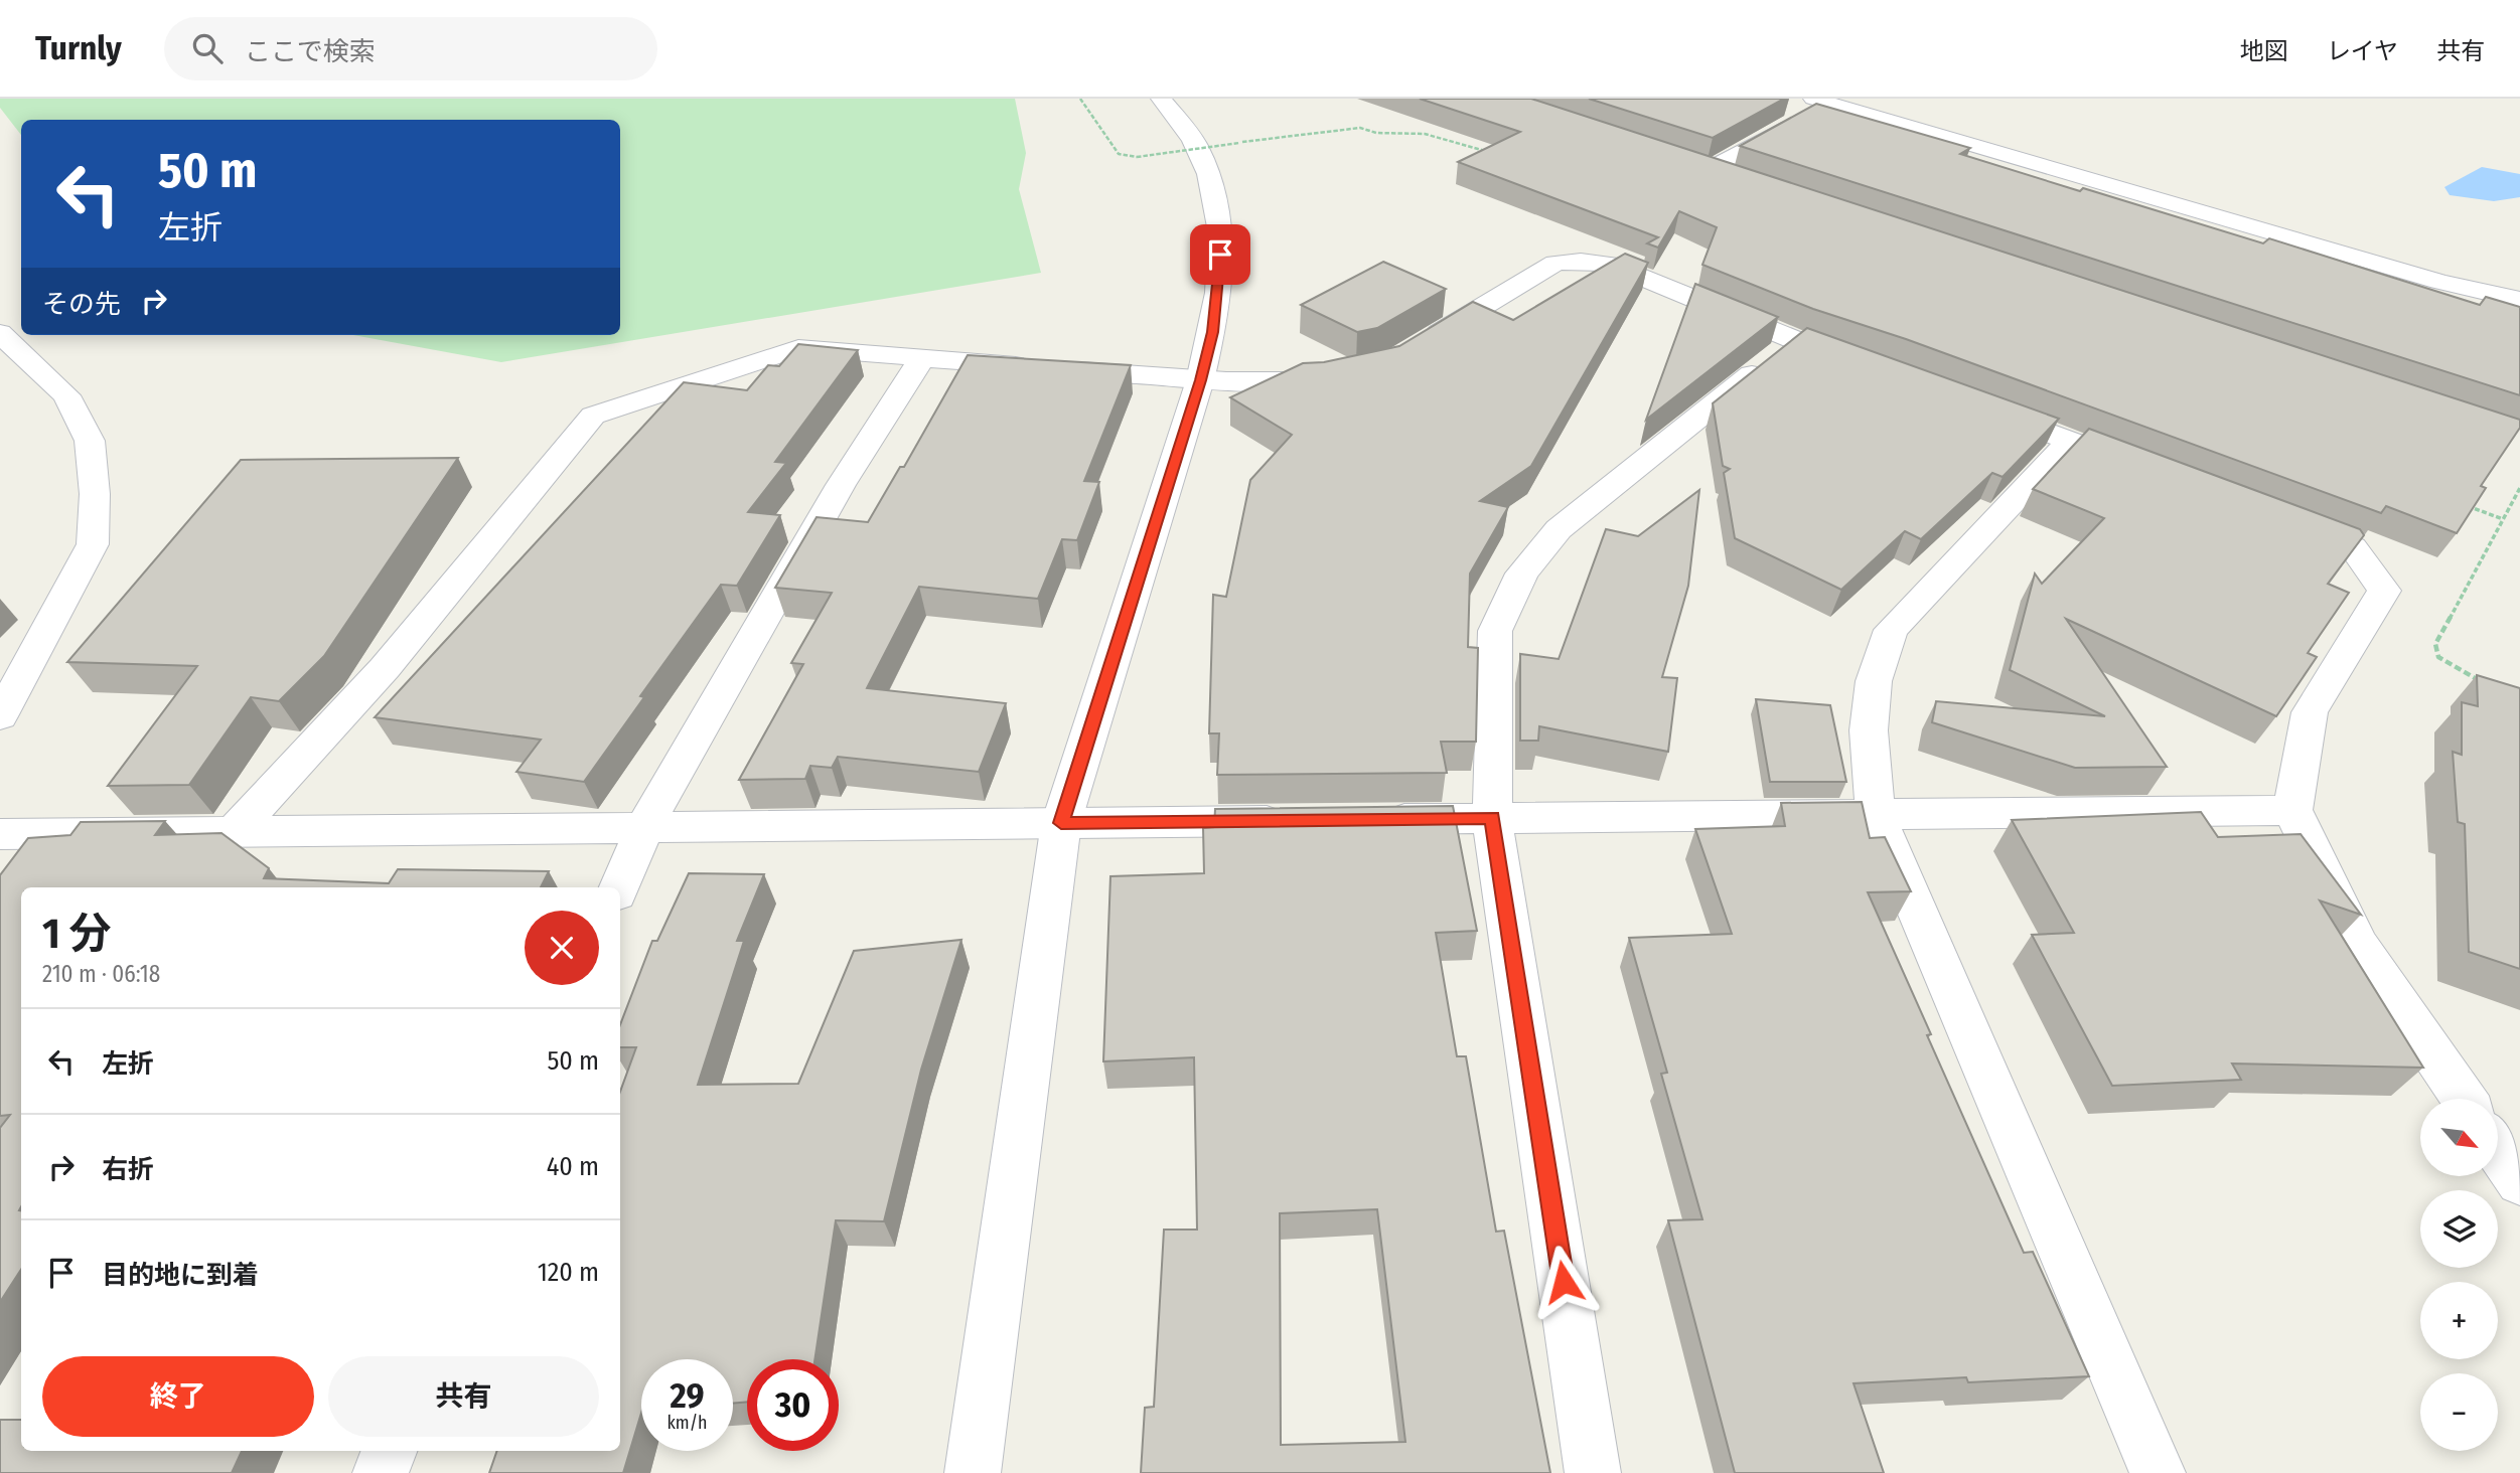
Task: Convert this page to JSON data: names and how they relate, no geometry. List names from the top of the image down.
{
  "north": "bottom right",
  "page": {
    "header": "Turnly",
    "search": "ここで検索",
    "nav": ["地図", "レイヤ", "共有"],
    "turn": ["50 m", "左折"],
    "then": "その先",
    "heading": ["1 分", "210 m · 06:18"],
    "list": [
      {
        "name": "左折",
        "value": "50 m"
      },
      {
        "name": "右折",
        "value": "40 m"
      },
      {
        "name": "目的地に到着",
        "value": "120 m"
      }
    ],
    "map_buttons": ["+", "−"],
    "buttons": ["終了", "共有"],
    "speed": "29 km/h",
    "limit": "30"
  }
}
